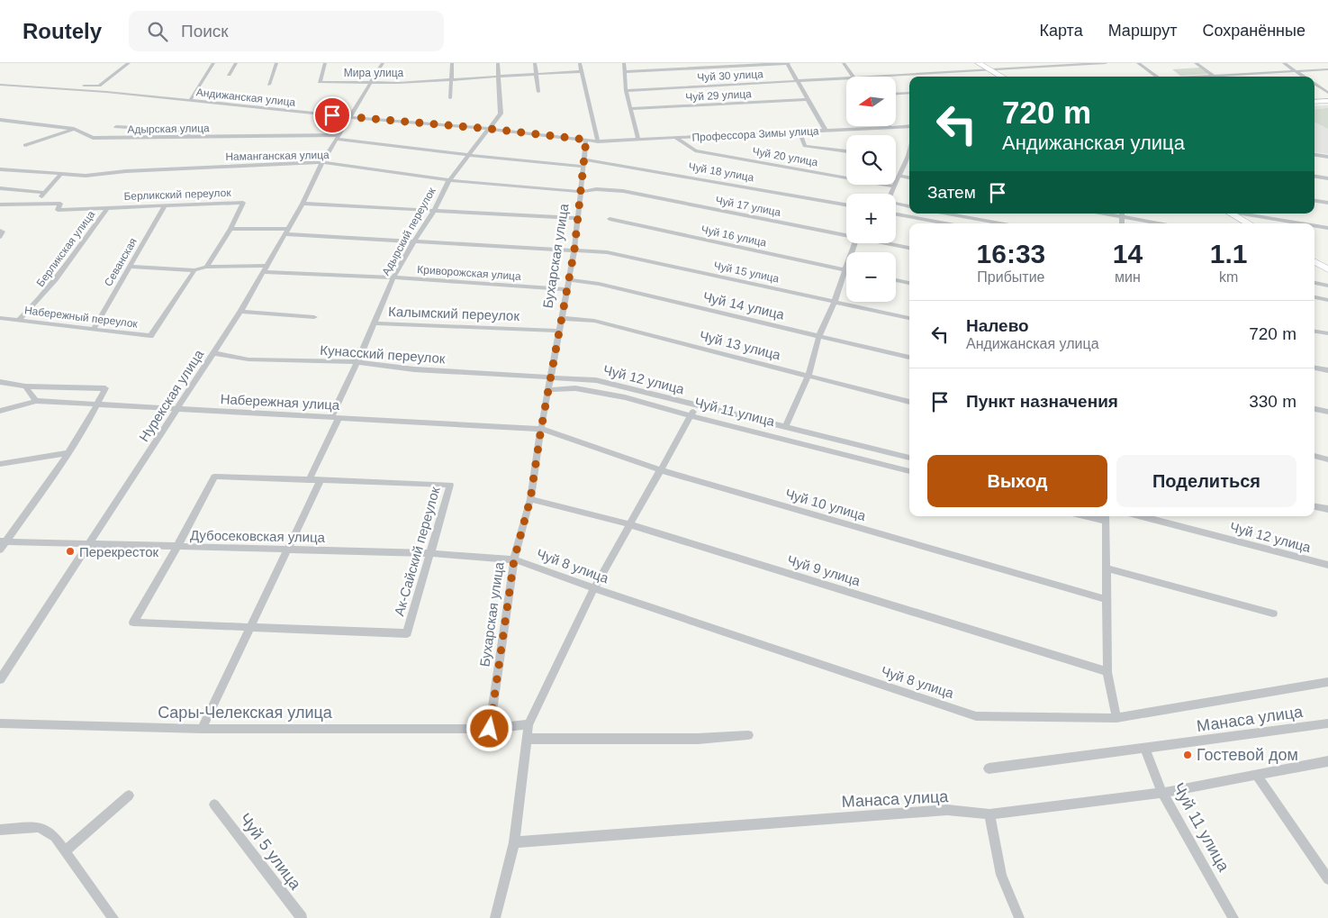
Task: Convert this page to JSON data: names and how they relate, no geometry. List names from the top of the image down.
{
  "streets": {
    "street": [
      "Мира улица",
      "Чуй 30 улица",
      "Чуй 29 улица",
      "Андижанская улица",
      "Адырская улица",
      "Профессора Зимы улица",
      "Наманганская улица",
      "Чуй 20 улица",
      "Чуй 18 улица",
      "Берликский переулок",
      "Чуй 17 улица",
      "Адырский переулок",
      "Чуй 16 улица",
      "Берликская улица",
      "Бухарская улица",
      "Севанская",
      "Чуй 15 улица",
      "Криворожская улица",
      "Чуй 14 улица",
      "Калымский переулок",
      "Набережный переулок",
      "Чуй 13 улица",
      "Кунасский переулок",
      "Чуй 12 улица",
      "Нурекская улица",
      "Набережная улица",
      "Чуй 11 улица",
      "Чуй 10 улица",
      "Дубосековская улица",
      "Ак-Сайский переулок",
      "Чуй 8 улица",
      "Чуй 9 улица",
      "Сары-Челекская улица",
      "Манаса улица",
      "Чуй 5 улица"
    ]
  },
  "crossings": [
    ["Мира улица", "Адырский переулок"],
    ["Мира улица", "Нурекская улица"],
    ["Андижанская улица", "Профессора Зимы улица"],
    ["Андижанская улица", "Адырский переулок"],
    ["Андижанская улица", "Бухарская улица"],
    ["Андижанская улица", "Нурекская улица"],
    ["Адырская улица", "Чуй 18 улица"],
    ["Адырская улица", "Адырский переулок"],
    ["Адырская улица", "Бухарская улица"],
    ["Адырская улица", "Нурекская улица"],
    ["Профессора Зимы улица", "Чуй 20 улица"],
    ["Наманганская улица", "Чуй 17 улица"],
    ["Наманганская улица", "Адырский переулок"],
    ["Наманганская улица", "Бухарская улица"],
    ["Наманганская улица", "Нурекская улица"],
    ["Чуй 18 улица", "Бухарская улица"],
    ["Берликский переулок", "Берликская улица"],
    ["Берликский переулок", "Севанская"],
    ["Берликский переулок", "Чуй 15 улица"],
    ["Берликский переулок", "Криворожская улица"],
    ["Чуй 17 улица", "Бухарская улица"],
    ["Адырский переулок", "Чуй 15 улица"],
    ["Адырский переулок", "Криворожская улица"],
    ["Адырский переулок", "Калымский переулок"],
    ["Адырский переулок", "Кунасский переулок"],
    ["Адырский переулок", "Набережная улица"],
    ["Берликская улица", "Набережный переулок"],
    ["Бухарская улица", "Чуй 15 улица"],
    ["Бухарская улица", "Криворожская улица"],
    ["Бухарская улица", "Чуй 14 улица"],
    ["Бухарская улица", "Калымский переулок"],
    ["Бухарская улица", "Чуй 13 улица"],
    ["Бухарская улица", "Кунасский переулок"],
    ["Бухарская улица", "Чуй 12 улица"],
    ["Бухарская улица", "Набережная улица"],
    ["Бухарская улица", "Чуй 11 улица"],
    ["Бухарская улица", "Чуй 10 улица"],
    ["Бухарская улица", "Дубосековская улица"],
    ["Бухарская улица", "Чуй 8 улица"],
    ["Бухарская улица", "Чуй 9 улица"],
    ["Бухарская улица", "Сары-Челекская улица"],
    ["Севанская", "Набережный переулок"],
    ["Чуй 15 улица", "Нурекская улица"],
    ["Криворожская улица", "Нурекская улица"],
    ["Кунасский переулок", "Чуй 12 улица"],
    ["Кунасский переулок", "Нурекская улица"],
    ["Нурекская улица", "Набережная улица"],
    ["Нурекская улица", "Дубосековская улица"],
    ["Набережная улица", "Чуй 10 улица"],
    ["Чуй 11 улица", "Манаса улица"],
    ["Дубосековская улица", "Ак-Сайский переулок"],
    ["Дубосековская улица", "Чуй 8 улица"]
  ],
  "places": ["Перекресток", "Гостевой дом"],
  "north": "left",
  "page": {
    "header": "Routely",
    "search": "Поиск",
    "nav": ["Карта", "Маршрут", "Сохранённые"],
    "map_buttons": ["+", "−"],
    "turn": ["720 m", "Андижанская улица"],
    "then": "Затем",
    "eta": [
      "16:33",
      "Прибытие",
      "14",
      "мин",
      "1.1",
      "km"
    ],
    "list": [
      {
        "name": "Налево",
        "note": "Андижанская улица",
        "value": "720 m"
      },
      {
        "name": "Пункт назначения",
        "value": "330 m"
      }
    ],
    "buttons": ["Выход", "Поделиться"]
  }
}
